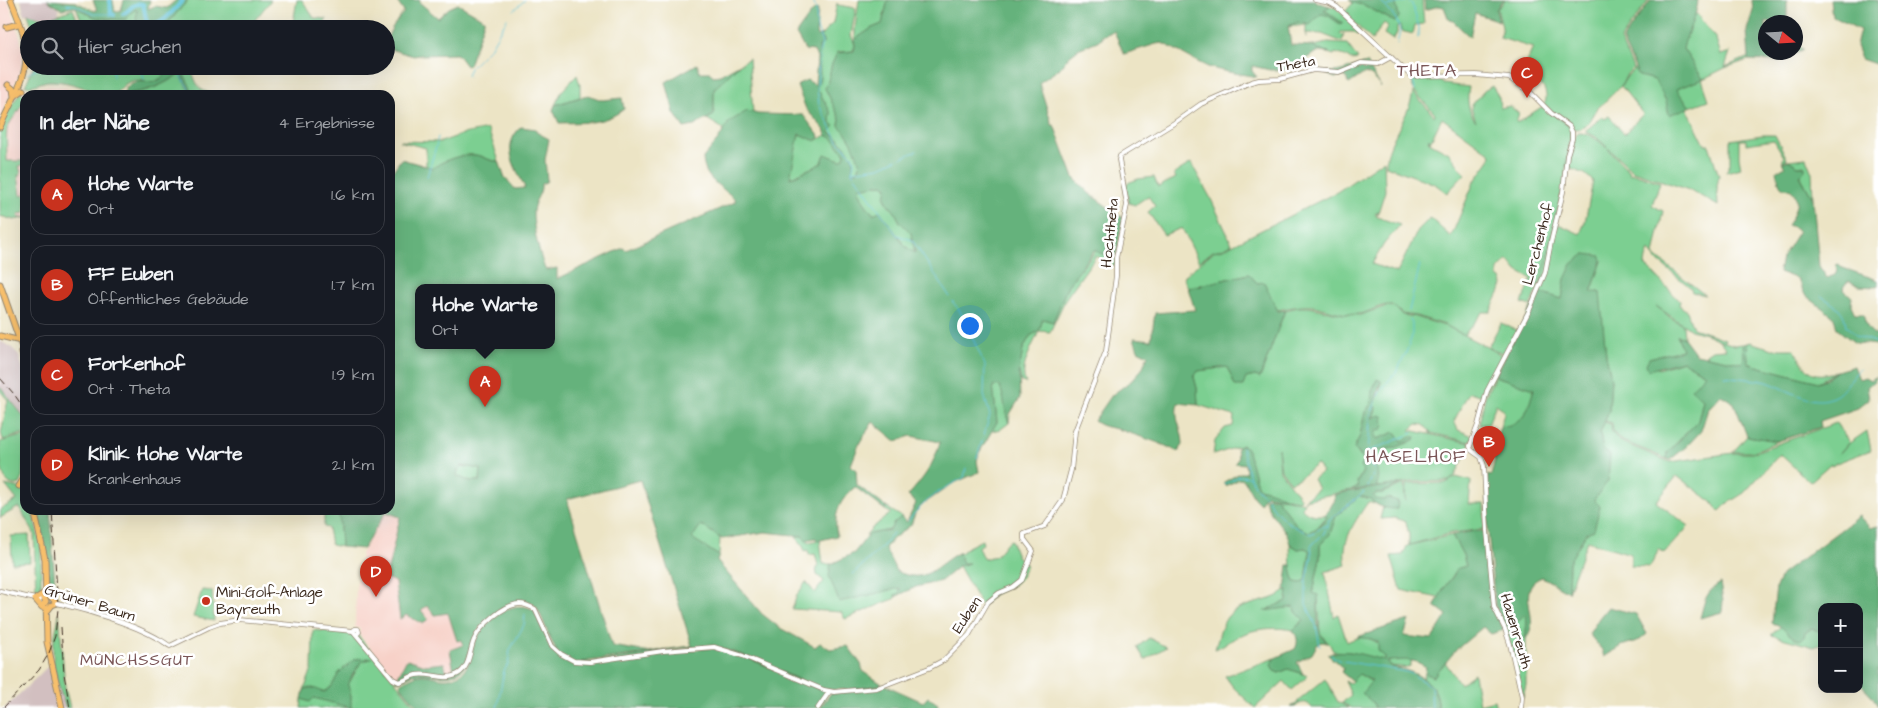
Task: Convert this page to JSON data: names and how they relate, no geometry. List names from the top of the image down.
{
  "streets": {
    "street": [
      "Theta",
      "Hochtheta",
      "Lerchenhof",
      "Grüner Baum",
      "Euben",
      "Hauenreuth"
    ]
  },
  "crossings": [
    ["Theta", "Hochtheta"],
    ["Theta", "Lerchenhof"],
    ["Hochtheta", "Euben"],
    ["Lerchenhof", "Hauenreuth"],
    ["Grüner Baum", "Euben"]
  ],
  "districts": ["THETA", "HASELHOF", "MÜNCHSSGUT"],
  "places": ["Mini-Golf-Anlage Bayreuth"],
  "north": "right",
  "page": {
    "search": "Hier suchen",
    "pins": [
      "C",
      "A",
      "B",
      "D"
    ],
    "heading": ["In der Nähe", "4 Ergebnisse"],
    "list": [
      {
        "mark": "A",
        "name": "Hohe Warte",
        "note": "Ort",
        "value": "1.6 km"
      },
      {
        "mark": "B",
        "name": "FF Euben",
        "note": "Öffentliches Gebäude",
        "value": "1.7 km"
      },
      {
        "mark": "C",
        "name": "Forkenhof",
        "note": "Ort · Theta",
        "value": "1.9 km"
      },
      {
        "mark": "D",
        "name": "Klinik Hohe Warte",
        "note": "Krankenhaus",
        "value": "2.1 km"
      }
    ],
    "popup": ["Hohe Warte", "Ort"],
    "map_buttons": ["+", "−"]
  }
}
